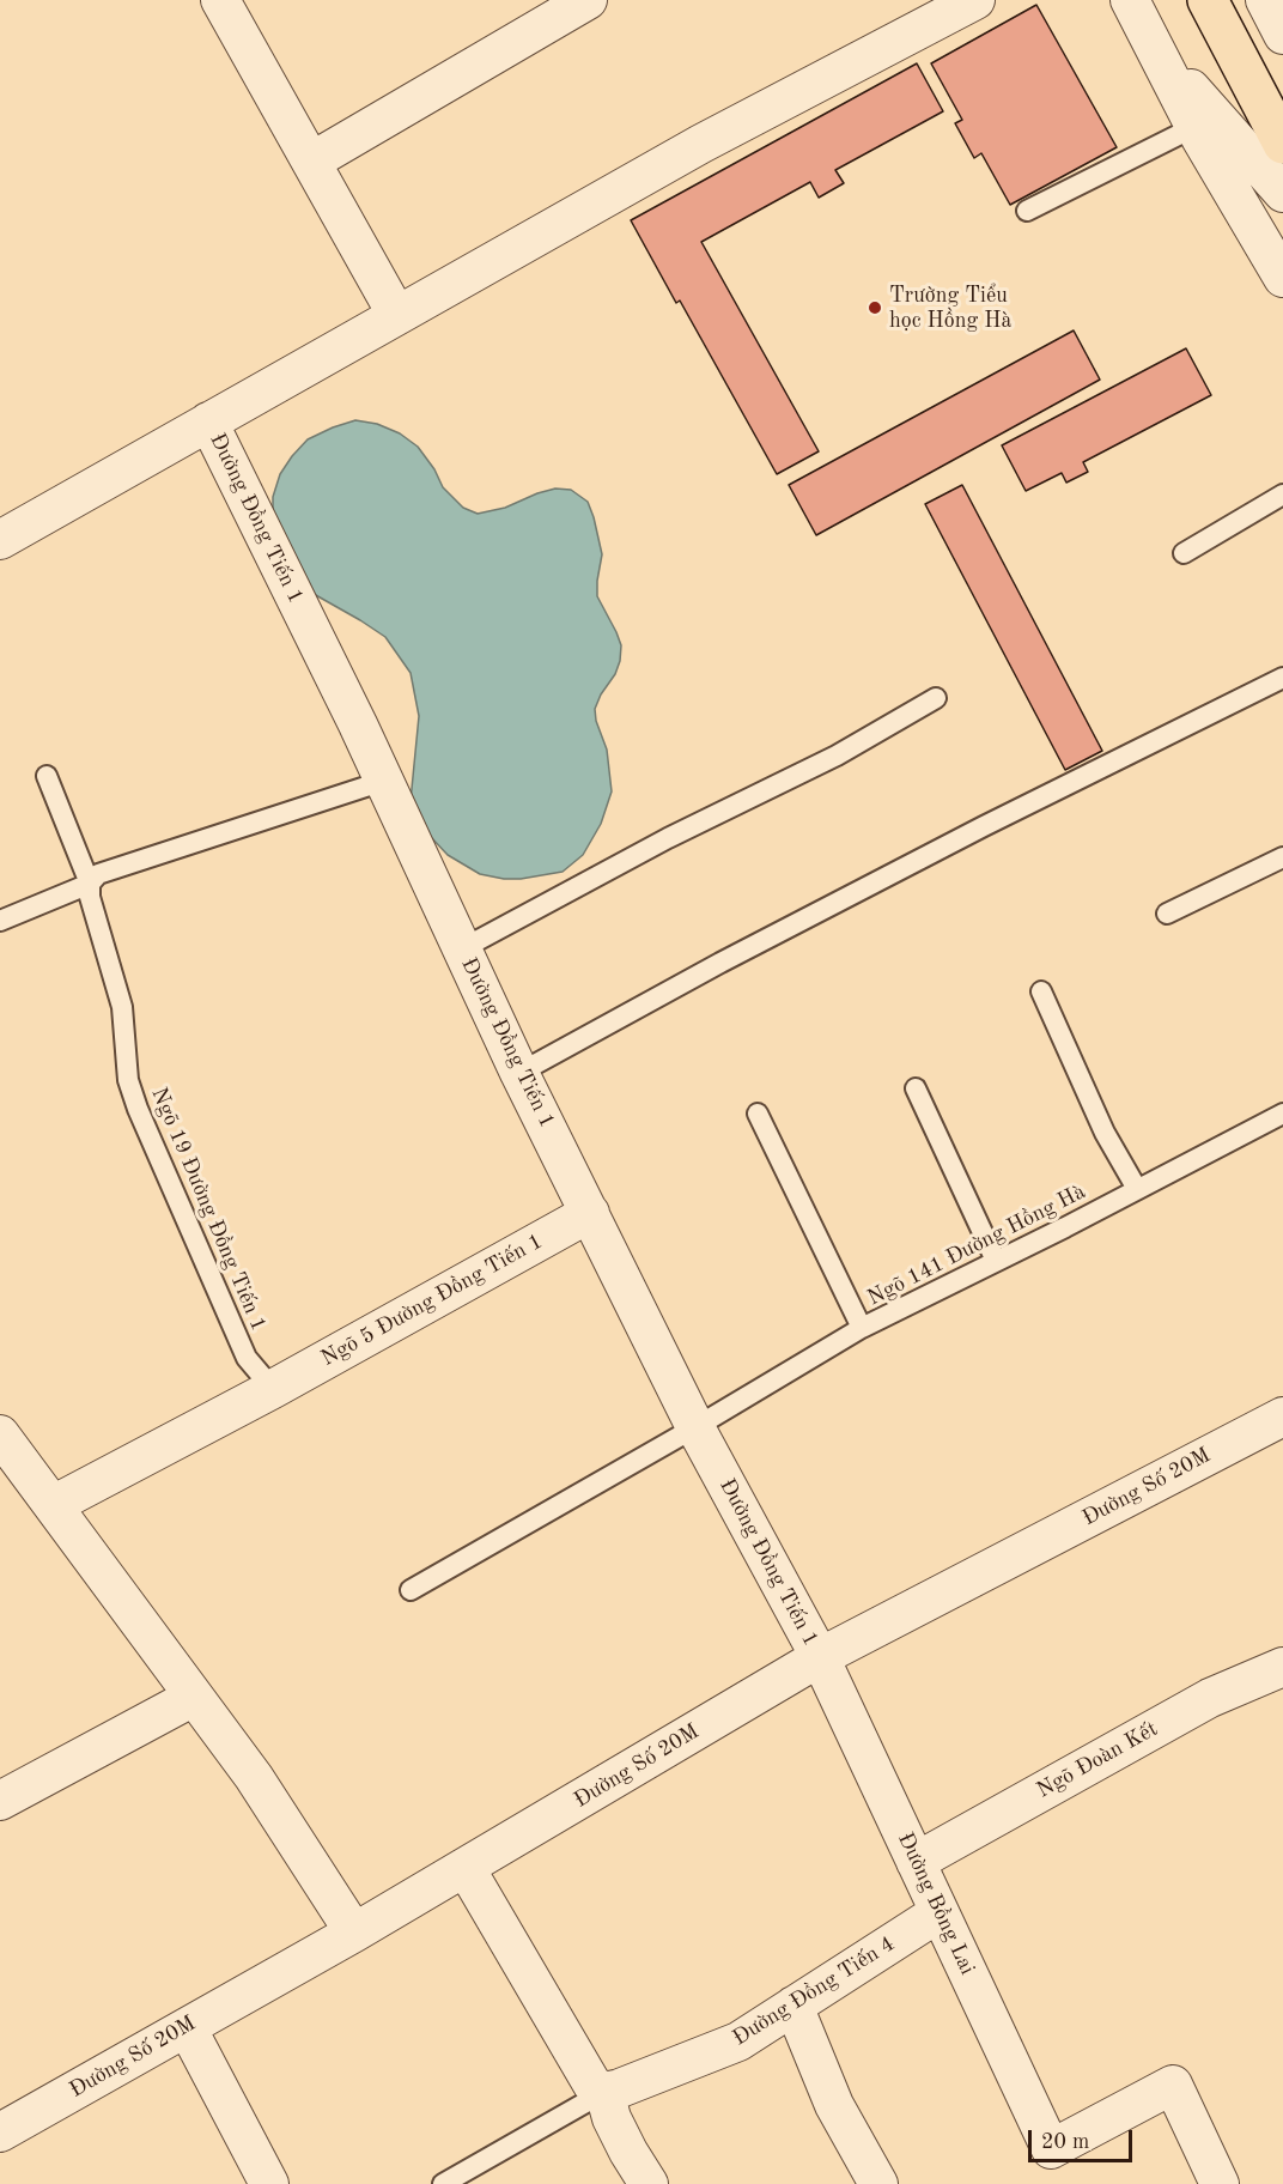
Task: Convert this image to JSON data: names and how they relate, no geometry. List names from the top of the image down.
{
  "streets": {
    "street": [
      "Đường Đồng Tiến 1",
      "Ngõ 5 Đường Đồng Tiến 1",
      "Đường Số 20M",
      "Ngõ Đoàn Kết",
      "Đường Bồng Lai",
      "Đường Đồng Tiến 4"
    ],
    "lane": ["Ngõ 19 Đường Đồng Tiến 1", "Ngõ 141 Đường Hồng Hà"]
  },
  "crossings": [
    ["Đường Đồng Tiến 1", "Ngõ 141 Đường Hồng Hà"],
    ["Đường Đồng Tiến 1", "Ngõ 5 Đường Đồng Tiến 1"],
    ["Đường Đồng Tiến 1", "Đường Số 20M"],
    ["Đường Đồng Tiến 1", "Đường Bồng Lai"],
    ["Ngõ 19 Đường Đồng Tiến 1", "Ngõ 5 Đường Đồng Tiến 1"],
    ["Đường Số 20M", "Đường Bồng Lai"],
    ["Ngõ Đoàn Kết", "Đường Bồng Lai"],
    ["Đường Bồng Lai", "Đường Đồng Tiến 4"]
  ],
  "places": ["Trường Tiểu học Hồng Hà"],
  "scale_bar": "20 m"
}
